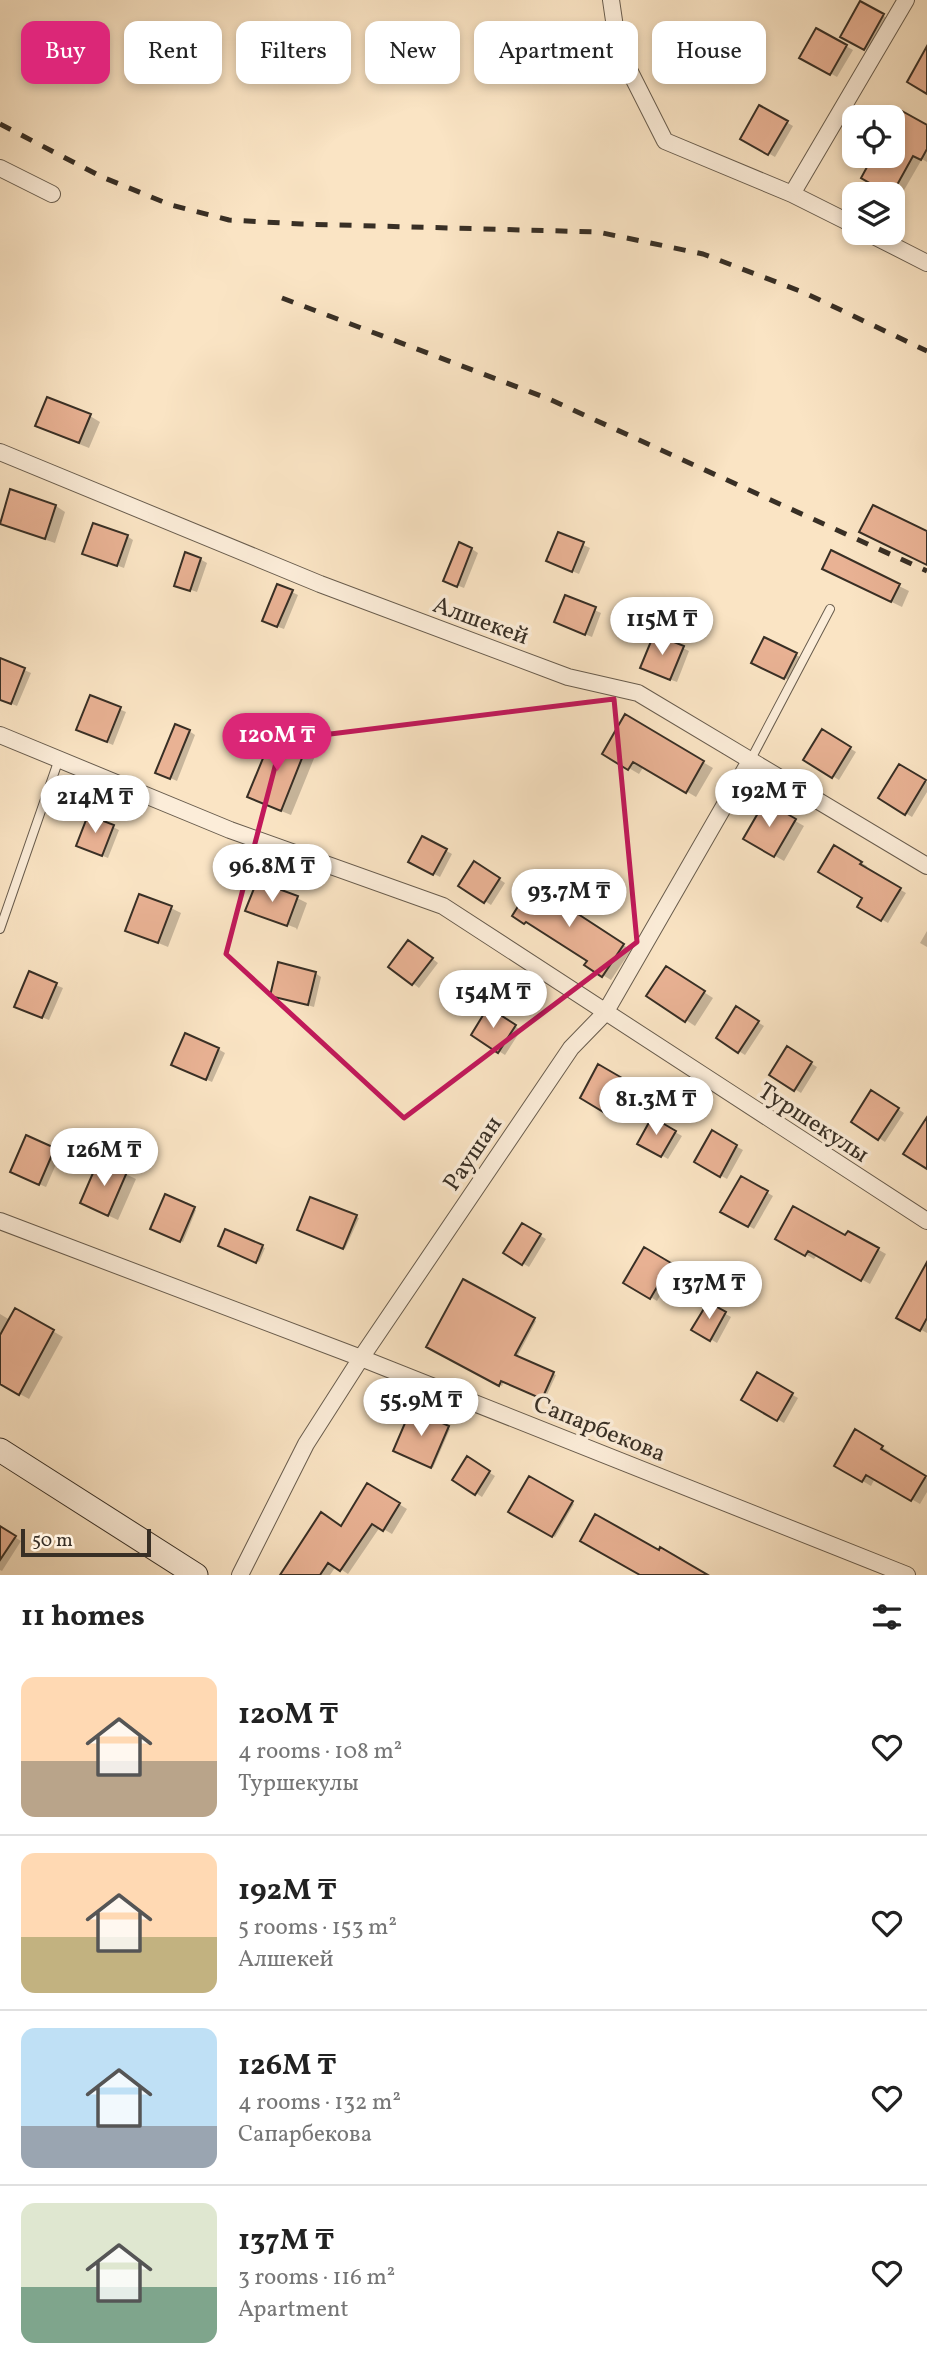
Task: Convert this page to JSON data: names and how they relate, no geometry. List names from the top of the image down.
{
  "streets": {
    "street": [
      "Алшекей",
      "Туршекулы",
      "Раушан",
      "Сапарбекова"
    ]
  },
  "crossings": [
    ["Алшекей", "Раушан"],
    ["Туршекулы", "Раушан"],
    ["Раушан", "Сапарбекова"]
  ],
  "scale_bar": "50 m",
  "page": {
    "chip": [
      "Buy",
      "Rent",
      "Filters",
      "New",
      "Apartment",
      "House"
    ],
    "price": [
      "115M ₸",
      "120M ₸",
      "192M ₸",
      "214M ₸",
      "96.8M ₸",
      "93.7M ₸",
      "154M ₸",
      "81.3M ₸",
      "126M ₸",
      "137M ₸",
      "55.9M ₸"
    ],
    "scale": "50 m",
    "heading": "11 homes",
    "list": [
      {
        "name": "120M ₸",
        "note": "4 rooms · 108 m² · Туршекулы"
      },
      {
        "name": "192M ₸",
        "note": "5 rooms · 153 m² · Алшекей"
      },
      {
        "name": "126M ₸",
        "note": "4 rooms · 132 m² · Сапарбекова"
      },
      {
        "name": "137M ₸",
        "note": "3 rooms · 116 m² · Apartment"
      }
    ]
  }
}
